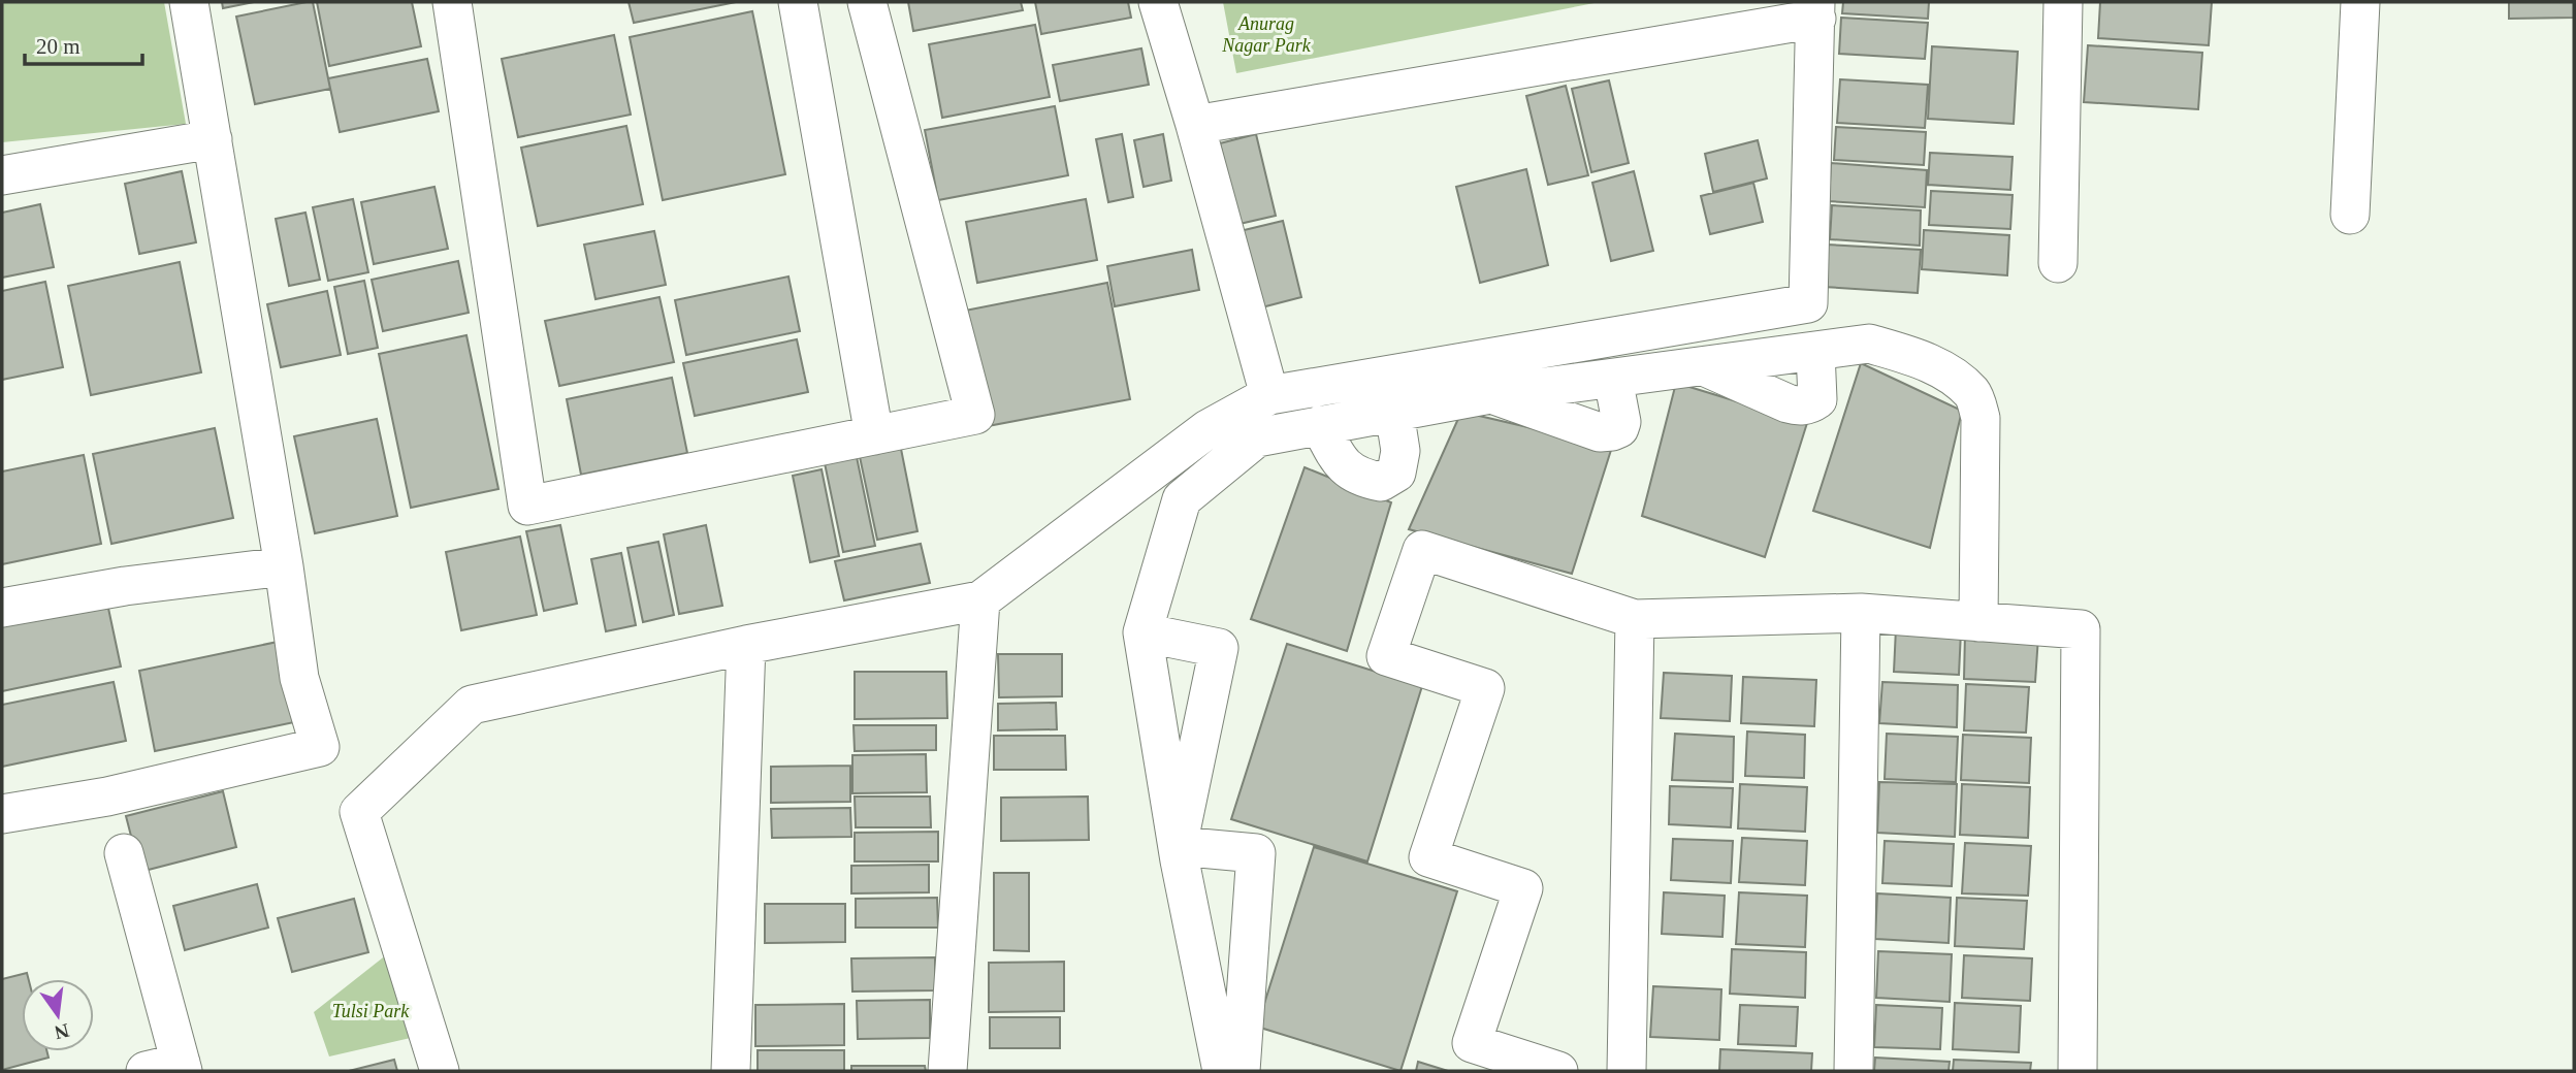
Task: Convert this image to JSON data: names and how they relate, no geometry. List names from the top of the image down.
{
  "parks": ["Anurag Nagar Park", "Tulsi Park"],
  "scale_bar": "20 m",
  "north": "bottom"
}
